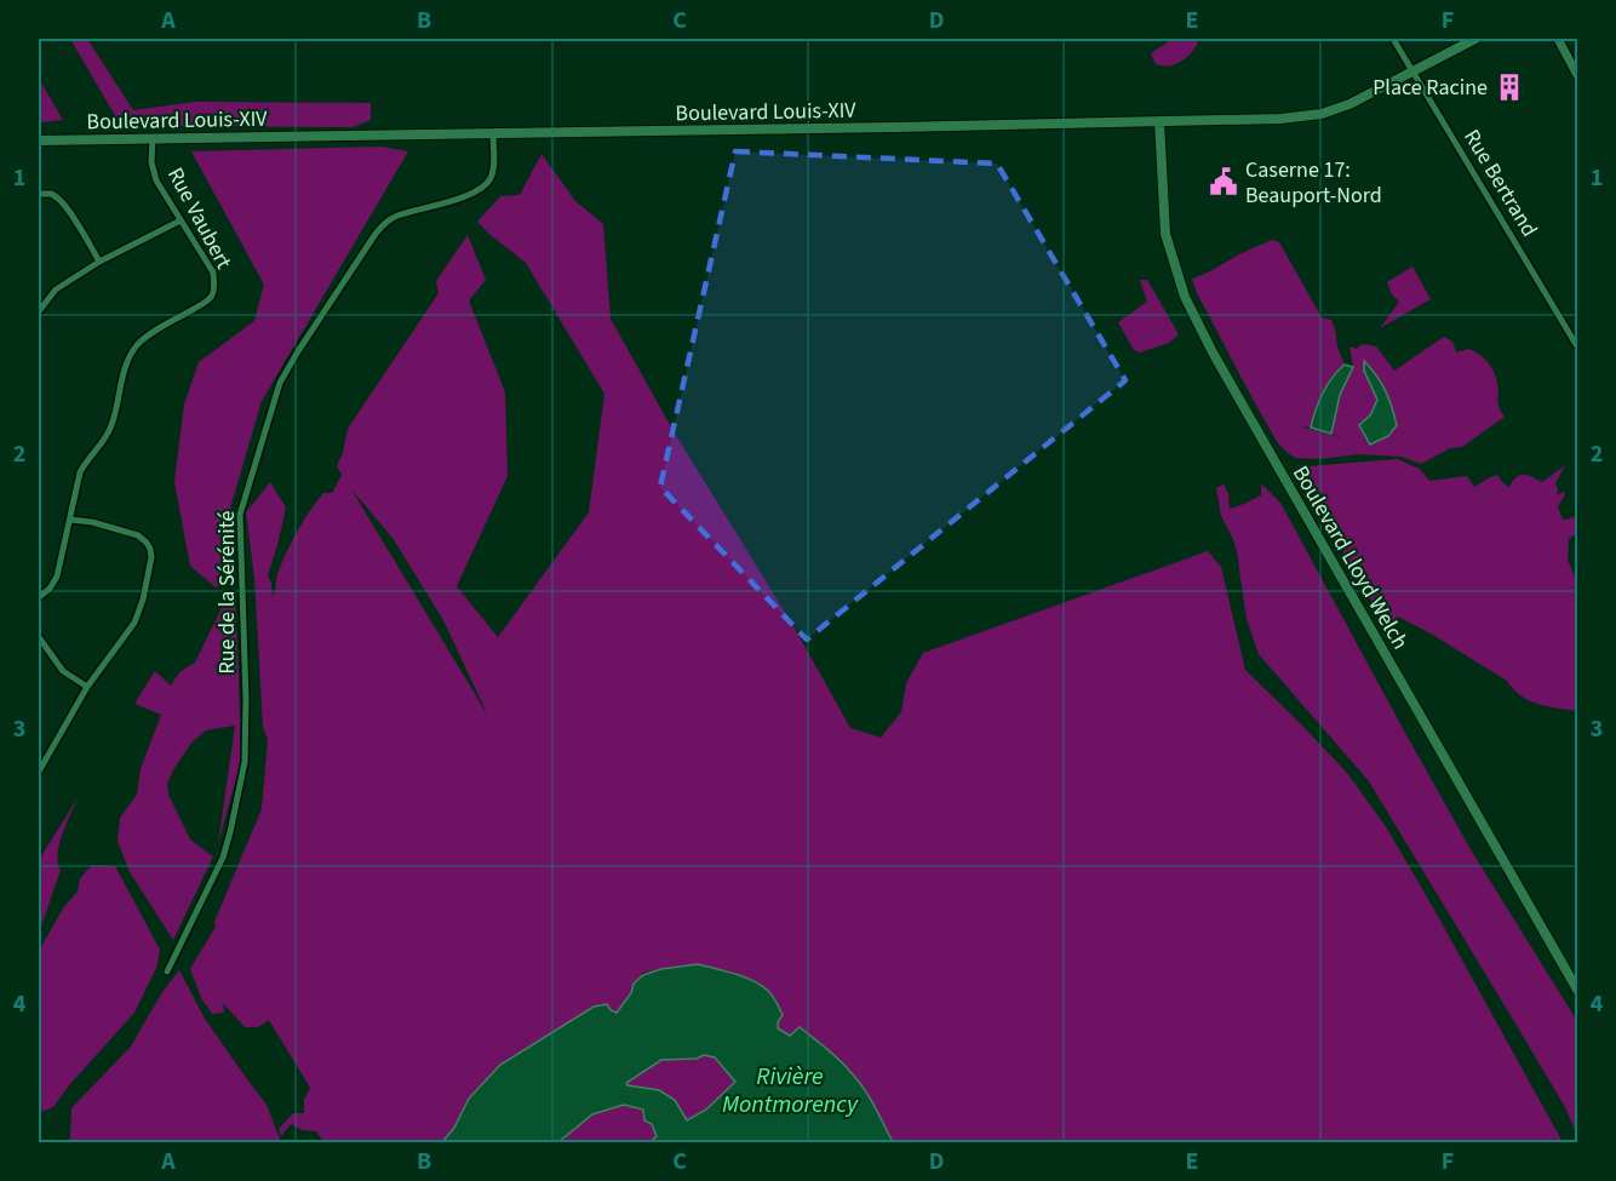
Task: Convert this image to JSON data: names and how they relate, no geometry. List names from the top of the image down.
{
  "streets": {
    "main road": ["Boulevard Louis-XIV", "Boulevard Lloyd Welch"],
    "street": ["Rue Bertrand", "Rue Vaubert", "Rue de la Sérénité"]
  },
  "crossings": [
    ["Boulevard Louis-XIV", "Rue Bertrand"],
    ["Boulevard Louis-XIV", "Rue Vaubert"],
    ["Boulevard Louis-XIV", "Boulevard Lloyd Welch"],
    ["Boulevard Louis-XIV", "Rue de la Sérénité"]
  ],
  "water": ["Rivière Montmorency"],
  "places": {
    "building": ["Place Racine"],
    "public building": ["Caserne 17: Beauport-Nord"]
  },
  "grid": {
    "columns": [
      "A",
      "B",
      "C",
      "D",
      "E",
      "F"
    ],
    "rows": [
      "1",
      "2",
      "3",
      "4"
    ]
  }
}
